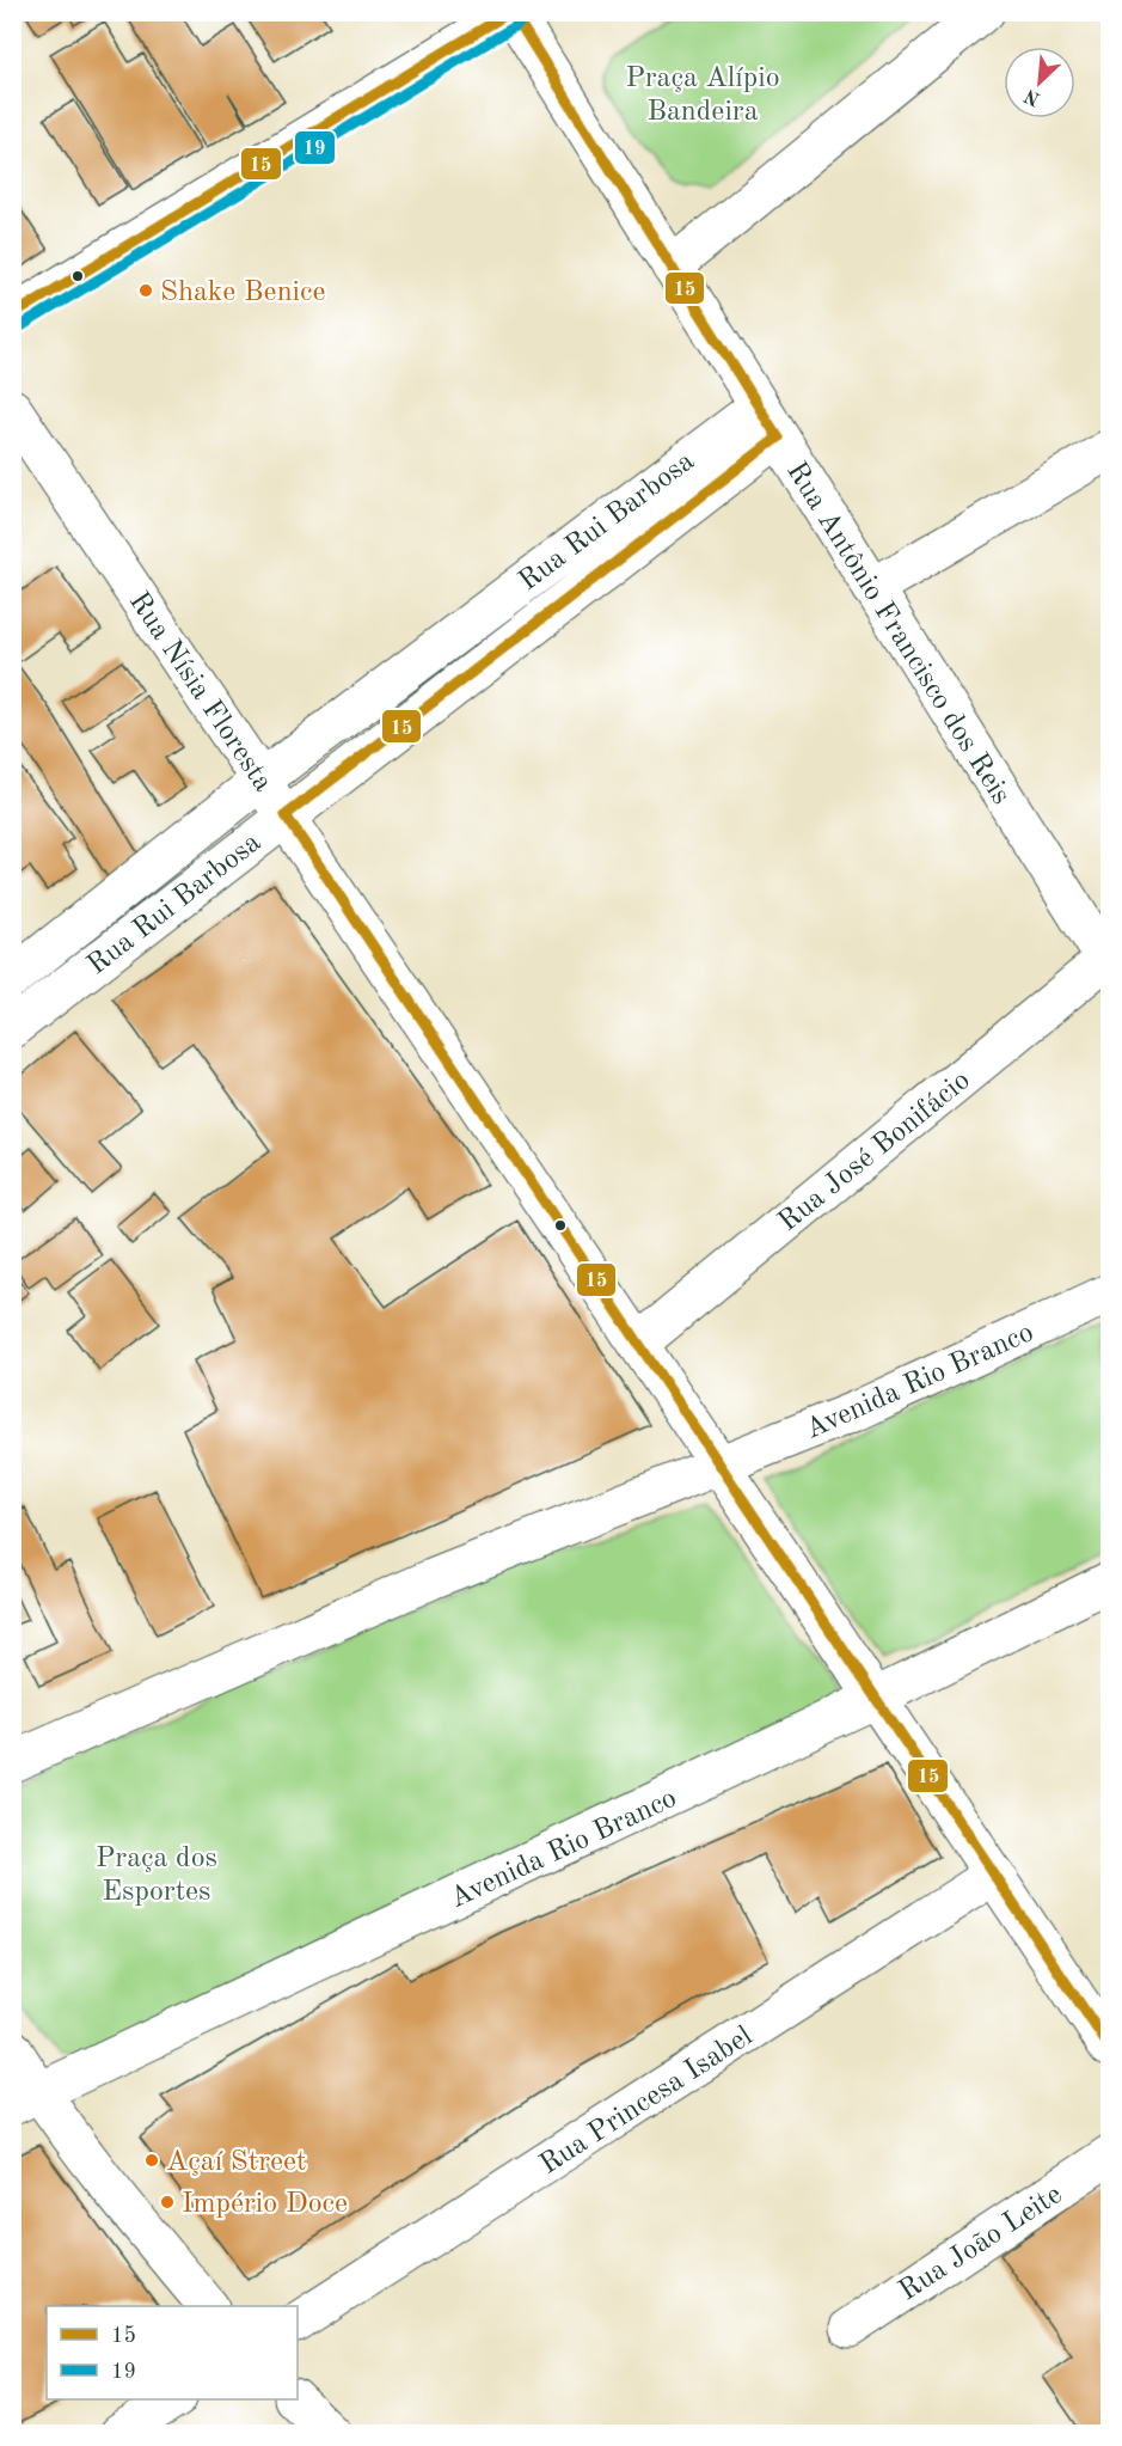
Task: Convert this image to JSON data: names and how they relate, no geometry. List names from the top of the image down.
{
  "streets": {
    "street": [
      "Rua Rui Barbosa",
      "Rua Antônio Francisco dos Reis",
      "Rua Nísia Floresta",
      "Rua José Bonifácio",
      "Avenida Rio Branco",
      "Rua Princesa Isabel",
      "Rua João Leite"
    ]
  },
  "crossings": [
    ["Rua Rui Barbosa", "Rua Antônio Francisco dos Reis"],
    ["Rua Rui Barbosa", "Rua Nísia Floresta"],
    ["Rua Antônio Francisco dos Reis", "Rua José Bonifácio"],
    ["Rua Nísia Floresta", "Rua José Bonifácio"],
    ["Rua Nísia Floresta", "Avenida Rio Branco"],
    ["Rua Nísia Floresta", "Rua Princesa Isabel"]
  ],
  "parks": ["Praça Alípio Bandeira", "Praça dos Esportes"],
  "places": ["Shake Benice", "Açaí Street", "Império Doce"],
  "lines": ["transit line 15", "transit line 19"],
  "legend": ["15", "19"],
  "north": "bottom left"
}
